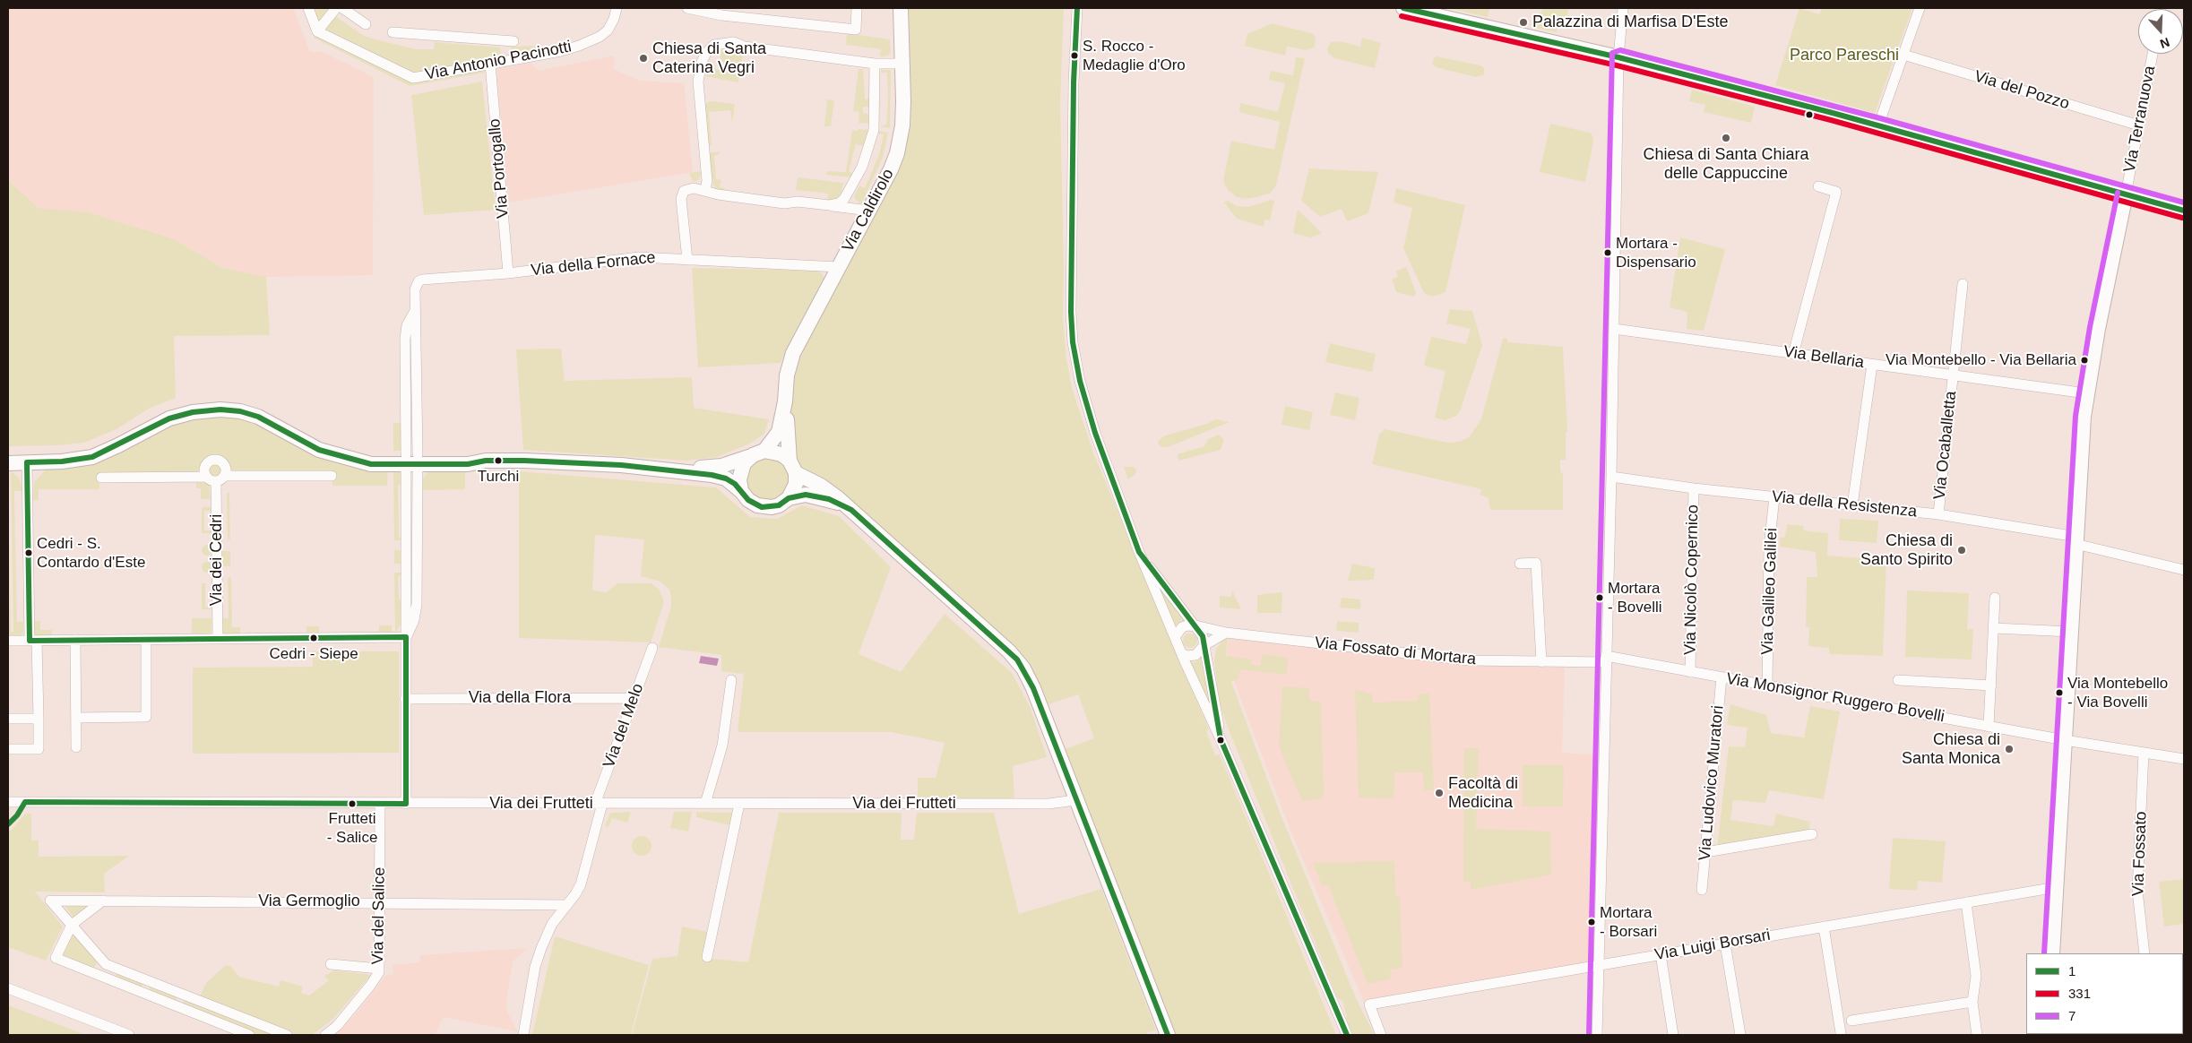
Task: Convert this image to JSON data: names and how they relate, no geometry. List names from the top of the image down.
{
  "streets": {
    "street": [
      "Via Antonio Pacinotti",
      "Via del Pozzo",
      "Via Terranuova",
      "Via Portogallo",
      "Via Caldirolo",
      "Via della Fornace",
      "Via Bellaria",
      "Via Ocaballetta",
      "Via della Resistenza",
      "Via dei Cedri",
      "Via Nicolò Copernico",
      "Via Galileo Galilei",
      "Via Fossato di Mortara",
      "Via della Flora",
      "Via Monsignor Ruggero Bovelli",
      "Via del Melo",
      "Via Ludovico Muratori",
      "Via dei Frutteti",
      "Via Fossato",
      "Via Germoglio",
      "Via del Salice",
      "Via Luigi Borsari"
    ]
  },
  "crossings": [
    ["Via Antonio Pacinotti", "Via Portogallo"],
    ["Via del Pozzo", "Via Terranuova"],
    ["Via Portogallo", "Via della Fornace"],
    ["Via Caldirolo", "Via della Fornace"],
    ["Via Bellaria", "Via Ocaballetta"],
    ["Via Ocaballetta", "Via della Resistenza"],
    ["Via della Resistenza", "Via Nicolò Copernico"],
    ["Via della Resistenza", "Via Galileo Galilei"],
    ["Via Nicolò Copernico", "Via Monsignor Ruggero Bovelli"],
    ["Via Galileo Galilei", "Via Monsignor Ruggero Bovelli"],
    ["Via Fossato di Mortara", "Via Monsignor Ruggero Bovelli"],
    ["Via della Flora", "Via del Melo"],
    ["Via Monsignor Ruggero Bovelli", "Via Ludovico Muratori"],
    ["Via Monsignor Ruggero Bovelli", "Via Fossato"],
    ["Via del Melo", "Via dei Frutteti"],
    ["Via del Melo", "Via Germoglio"],
    ["Via dei Frutteti", "Via del Salice"],
    ["Via Germoglio", "Via del Salice"]
  ],
  "parks": ["Parco Pareschi"],
  "places": [
    "Palazzina di Marfisa D'Este",
    "S. Rocco - Medaglie d'Oro",
    "Chiesa di Santa Caterina Vegri",
    "Chiesa di Santa Chiara delle Cappuccine",
    "Mortara - Dispensario",
    "Via Montebello - Via Bellaria",
    "Turchi",
    "Chiesa di Santo Spirito",
    "Cedri - S. Contardo d'Este",
    "Mortara - Bovelli",
    "Cedri - Siepe",
    "Via Montebello - Via Bovelli",
    "Chiesa di Santa Monica",
    "Facoltà di Medicina",
    "Frutteti - Salice",
    "Mortara - Borsari"
  ],
  "lines": ["transit line 1", "transit line 331", "transit line 7"],
  "legend": ["1", "331", "7"],
  "north": "bottom"
}
